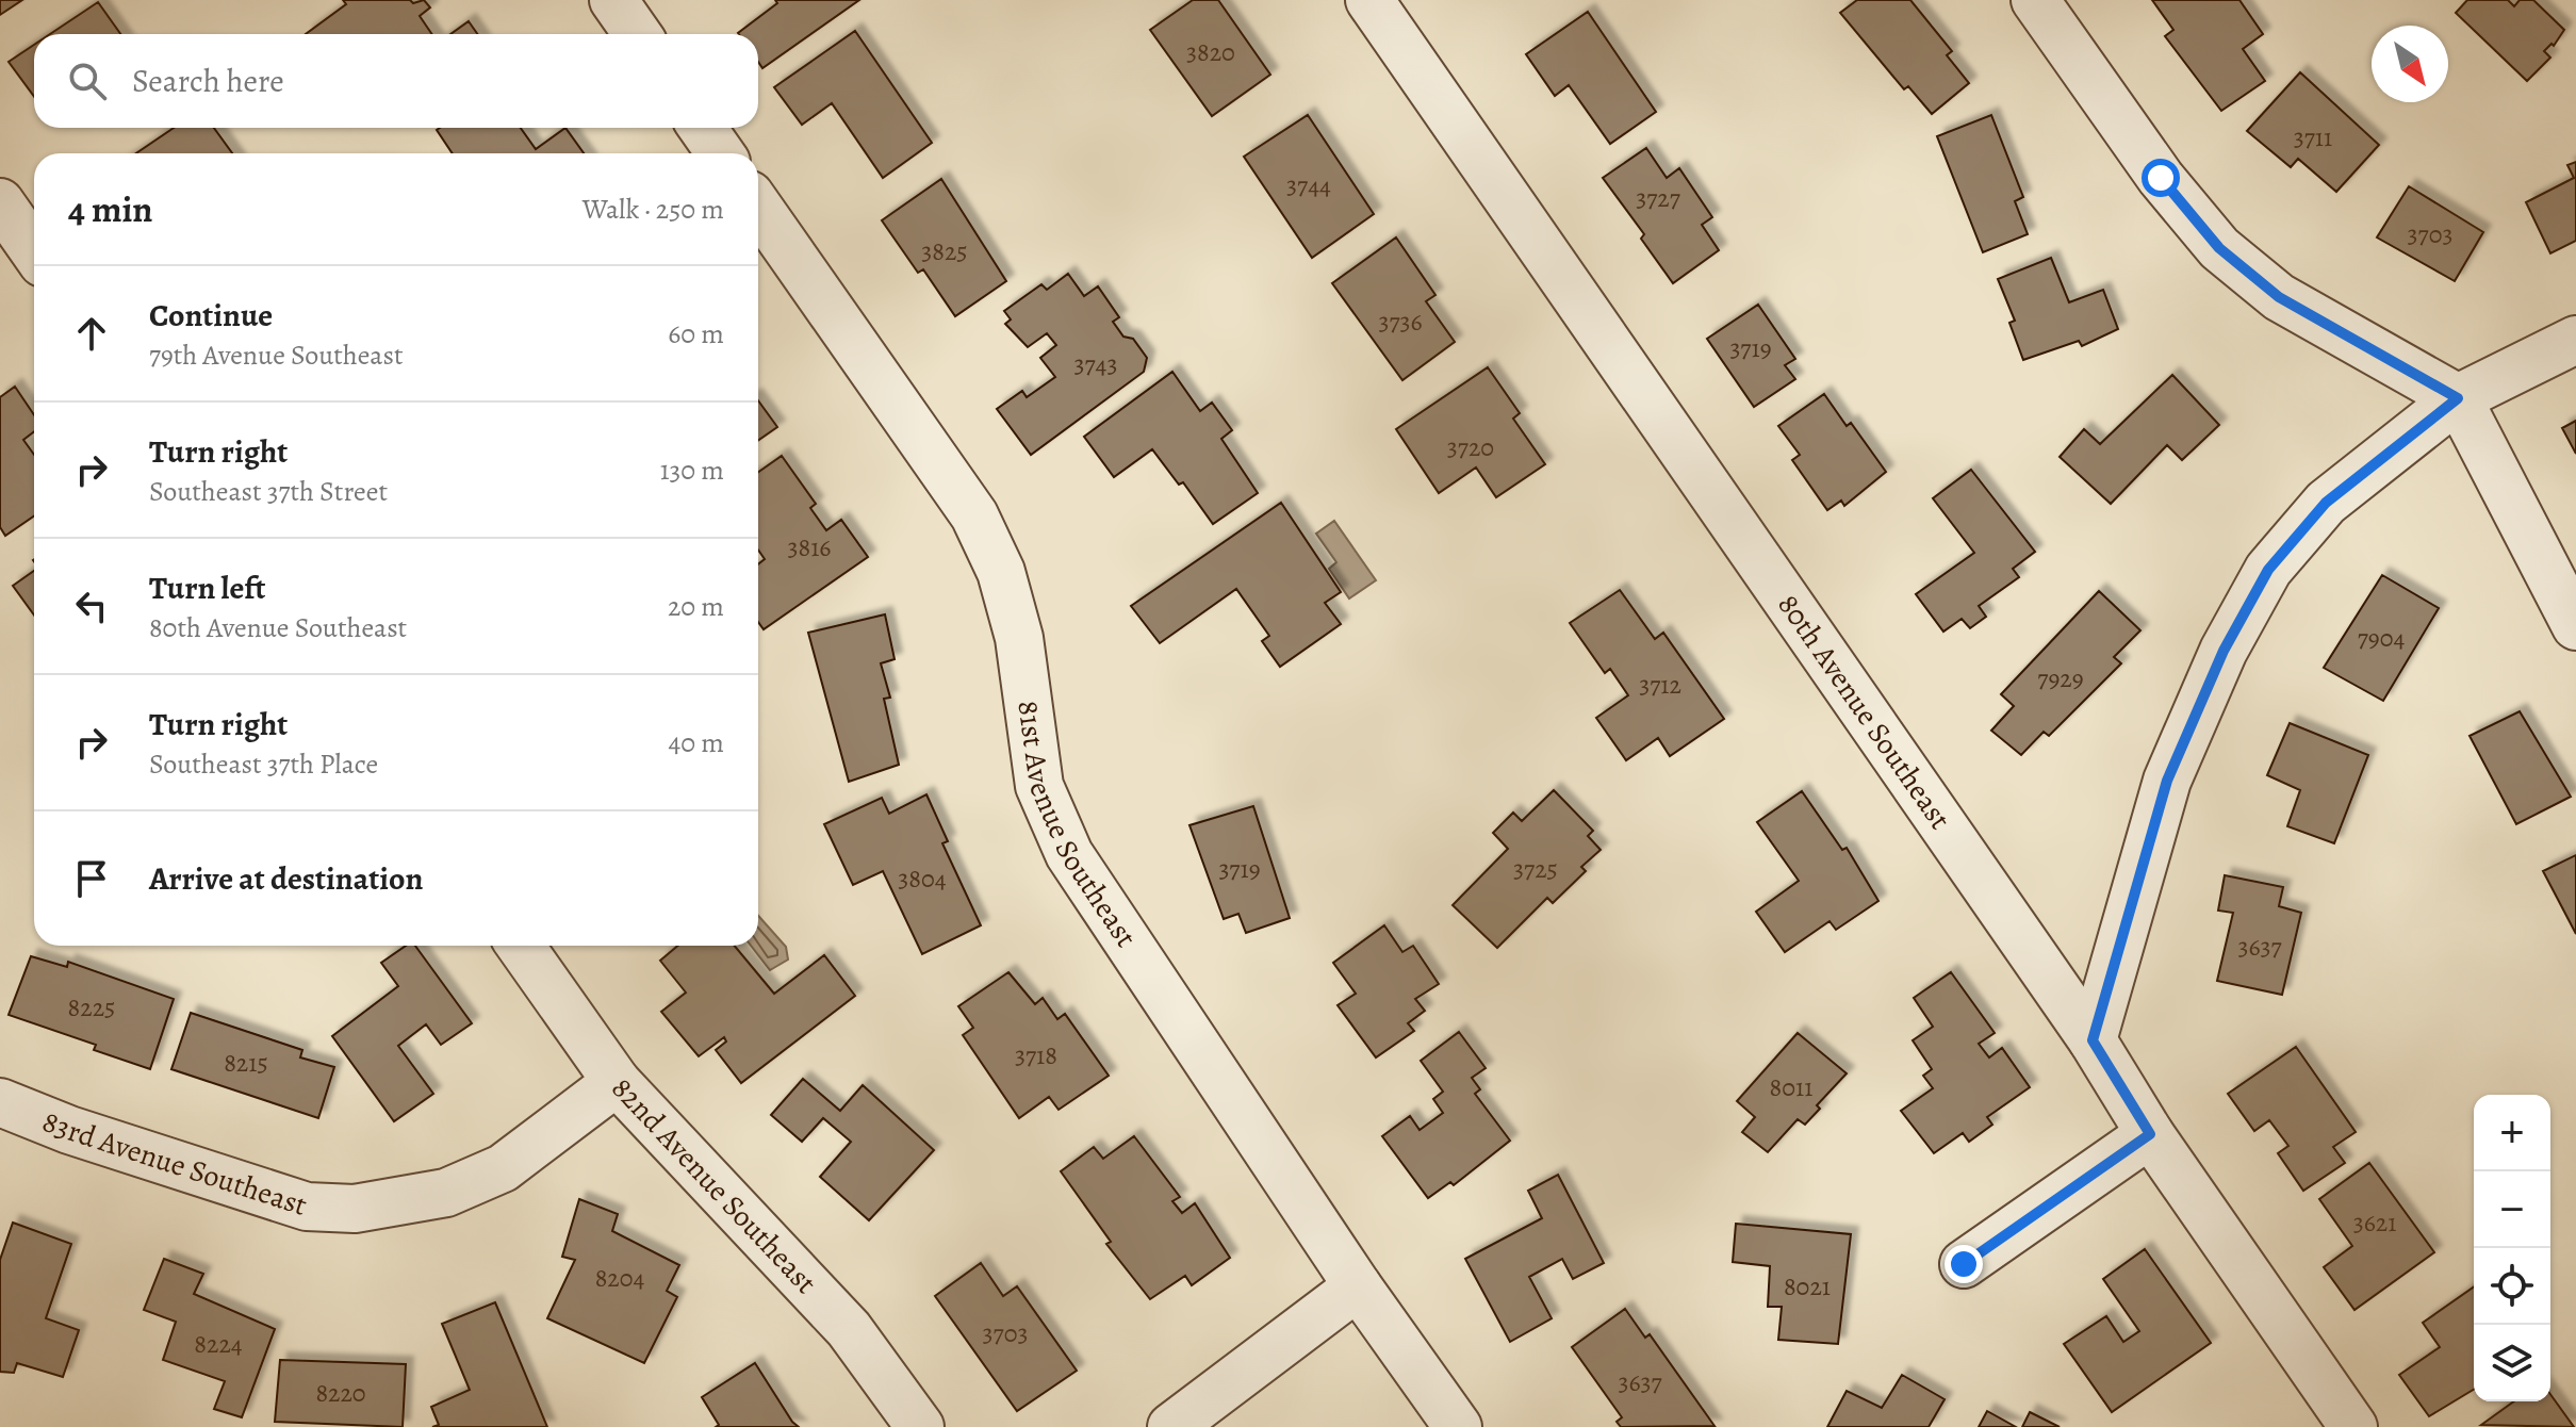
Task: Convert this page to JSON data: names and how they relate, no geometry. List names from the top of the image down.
{
  "streets": {
    "street": [
      "80th Avenue Southeast",
      "81st Avenue Southeast",
      "83rd Avenue Southeast",
      "82nd Avenue Southeast"
    ]
  },
  "crossings": [
    ["83rd Avenue Southeast", "82nd Avenue Southeast"]
  ],
  "house_numbers": [
    "3820",
    "3711",
    "3744",
    "3727",
    "3703",
    "3825",
    "3736",
    "3719",
    "3743",
    "3720",
    "3816",
    "7904",
    "7929",
    "3712",
    "3719",
    "3725",
    "3804",
    "3637",
    "8225",
    "3718",
    "8215",
    "8011",
    "3621",
    "8204",
    "8021",
    "3703",
    "8224",
    "3637",
    "8220"
  ],
  "north": "bottom right",
  "page": {
    "search": "Search here",
    "heading": ["4 min", "Walk · 250 m"],
    "list": [
      ["Continue", "79th Avenue Southeast", "60 m"],
      ["Turn right", "Southeast 37th Street", "130 m"],
      ["Turn left", "80th Avenue Southeast", "20 m"],
      ["Turn right", "Southeast 37th Place", "40 m"],
      "Arrive at destination"
    ],
    "map_buttons": ["+", "−"]
  }
}
